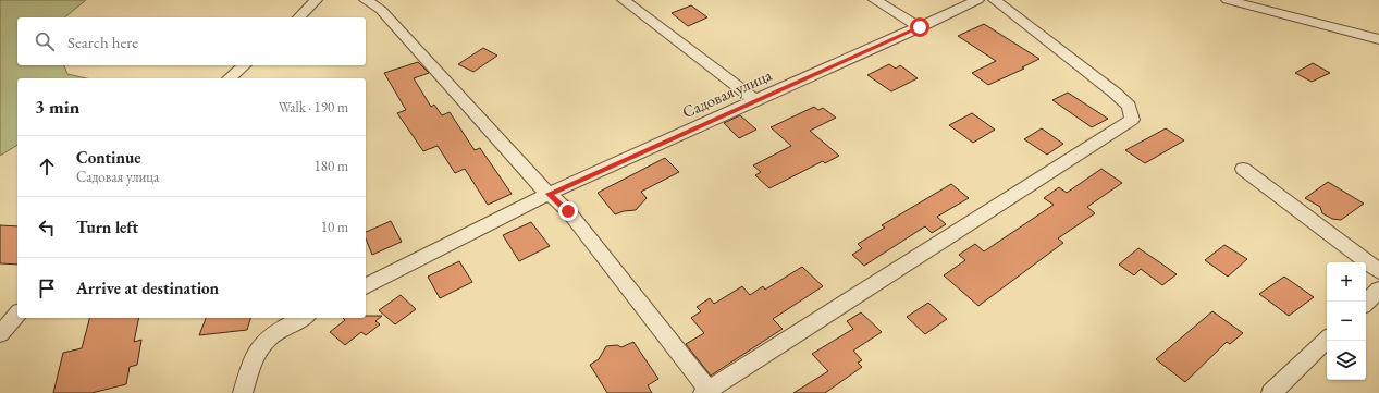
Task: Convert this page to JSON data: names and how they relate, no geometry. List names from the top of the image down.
{
  "streets": {
    "street": ["Садовая улица"]
  },
  "page": {
    "search": "Search here",
    "heading": ["3 min", "Walk · 190 m"],
    "list": [
      ["Continue", "Садовая улица", "180 m"],
      ["Turn left", "10 m"],
      "Arrive at destination"
    ],
    "map_buttons": ["+", "−"]
  }
}
